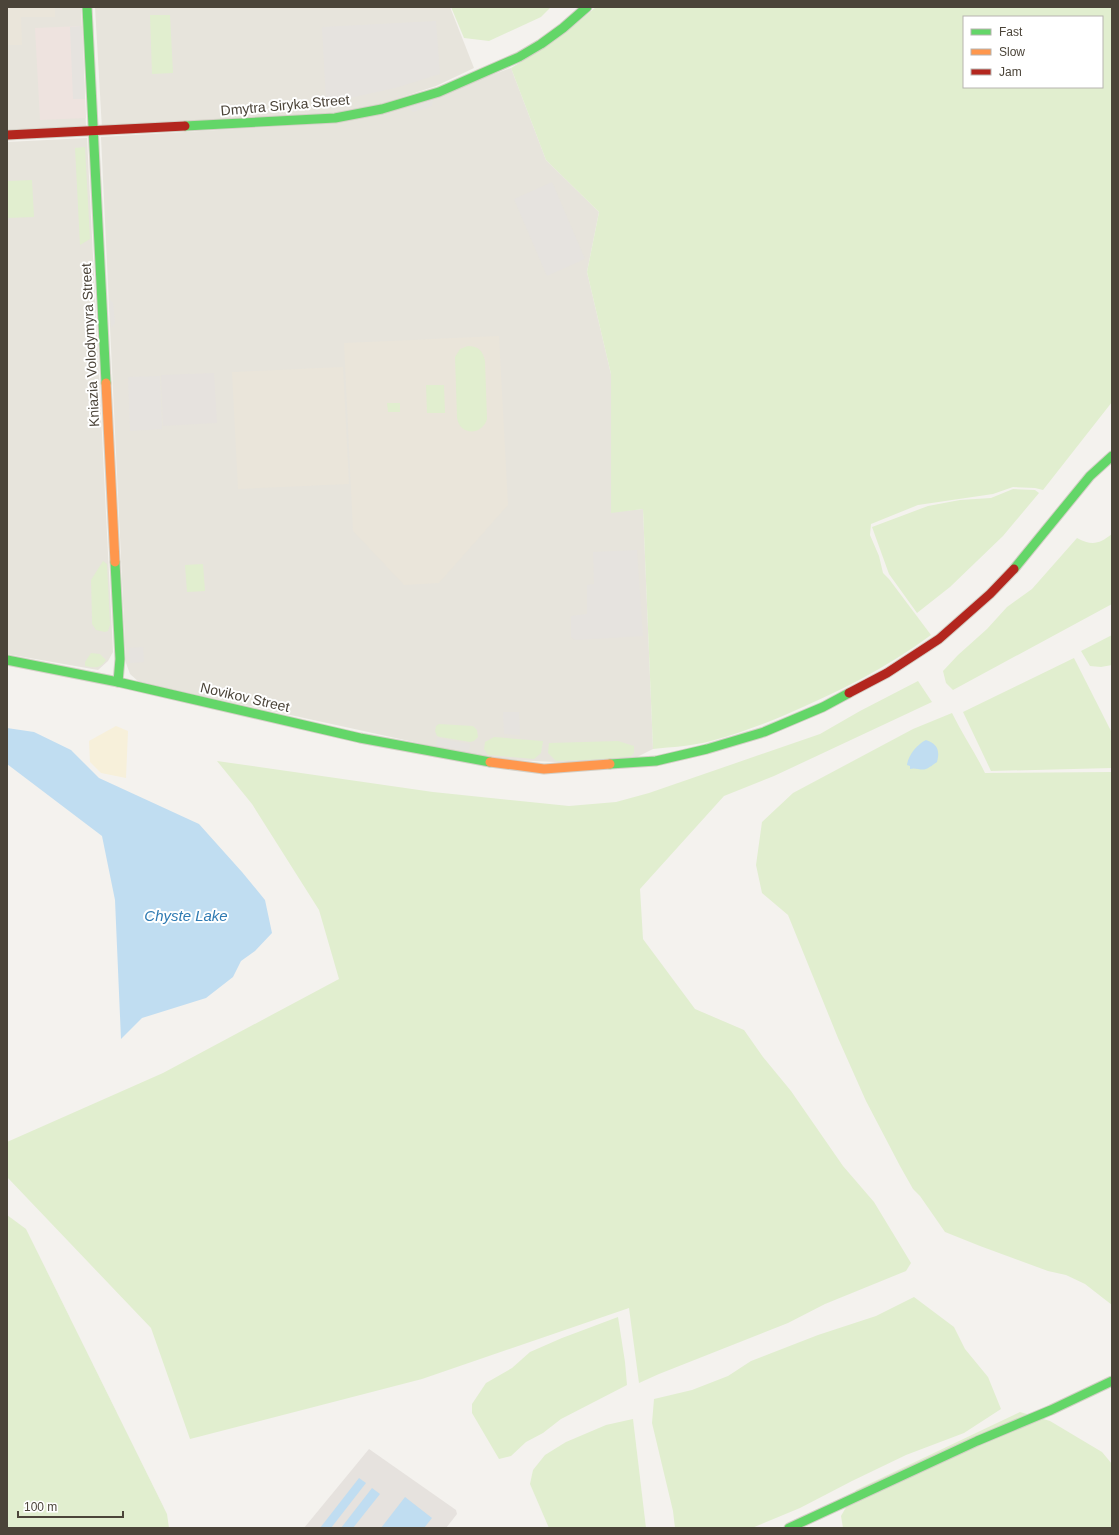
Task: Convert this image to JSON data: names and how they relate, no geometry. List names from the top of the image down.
{
  "streets": {
    "street": ["Dmytra Siryka Street", "Kniazia Volodymyra Street", "Novikov Street"]
  },
  "crossings": [
    ["Dmytra Siryka Street", "Kniazia Volodymyra Street"],
    ["Kniazia Volodymyra Street", "Novikov Street"]
  ],
  "water": ["Chyste Lake"],
  "legend": ["Fast", "Slow", "Jam"],
  "scale_bar": "100 m"
}
